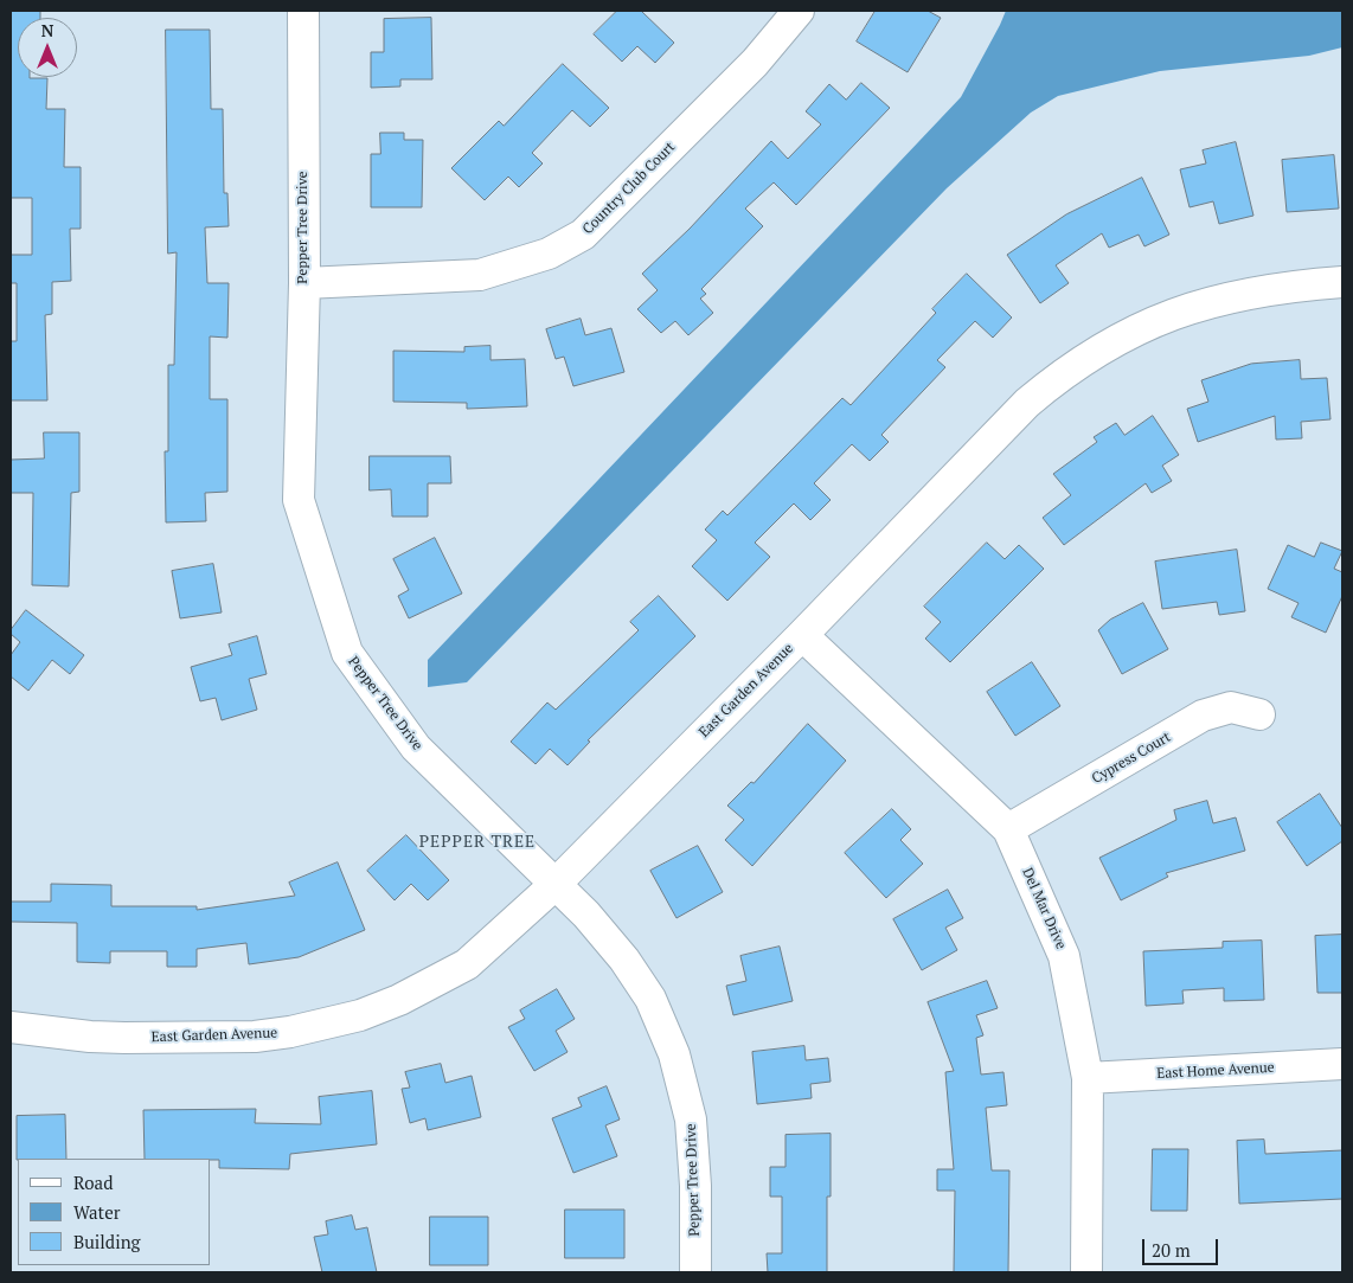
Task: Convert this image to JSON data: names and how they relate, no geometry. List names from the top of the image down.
{
  "streets": {
    "street": [
      "Country Club Court",
      "Pepper Tree Drive",
      "East Garden Avenue",
      "Cypress Court",
      "Del Mar Drive",
      "East Home Avenue"
    ]
  },
  "crossings": [
    ["Country Club Court", "Pepper Tree Drive"],
    ["Pepper Tree Drive", "East Garden Avenue"],
    ["East Garden Avenue", "Del Mar Drive"],
    ["Cypress Court", "Del Mar Drive"],
    ["Del Mar Drive", "East Home Avenue"]
  ],
  "districts": ["PEPPER TREE"],
  "legend": ["Road", "Water", "Building"],
  "scale_bar": "20 m",
  "north": "top"
}
